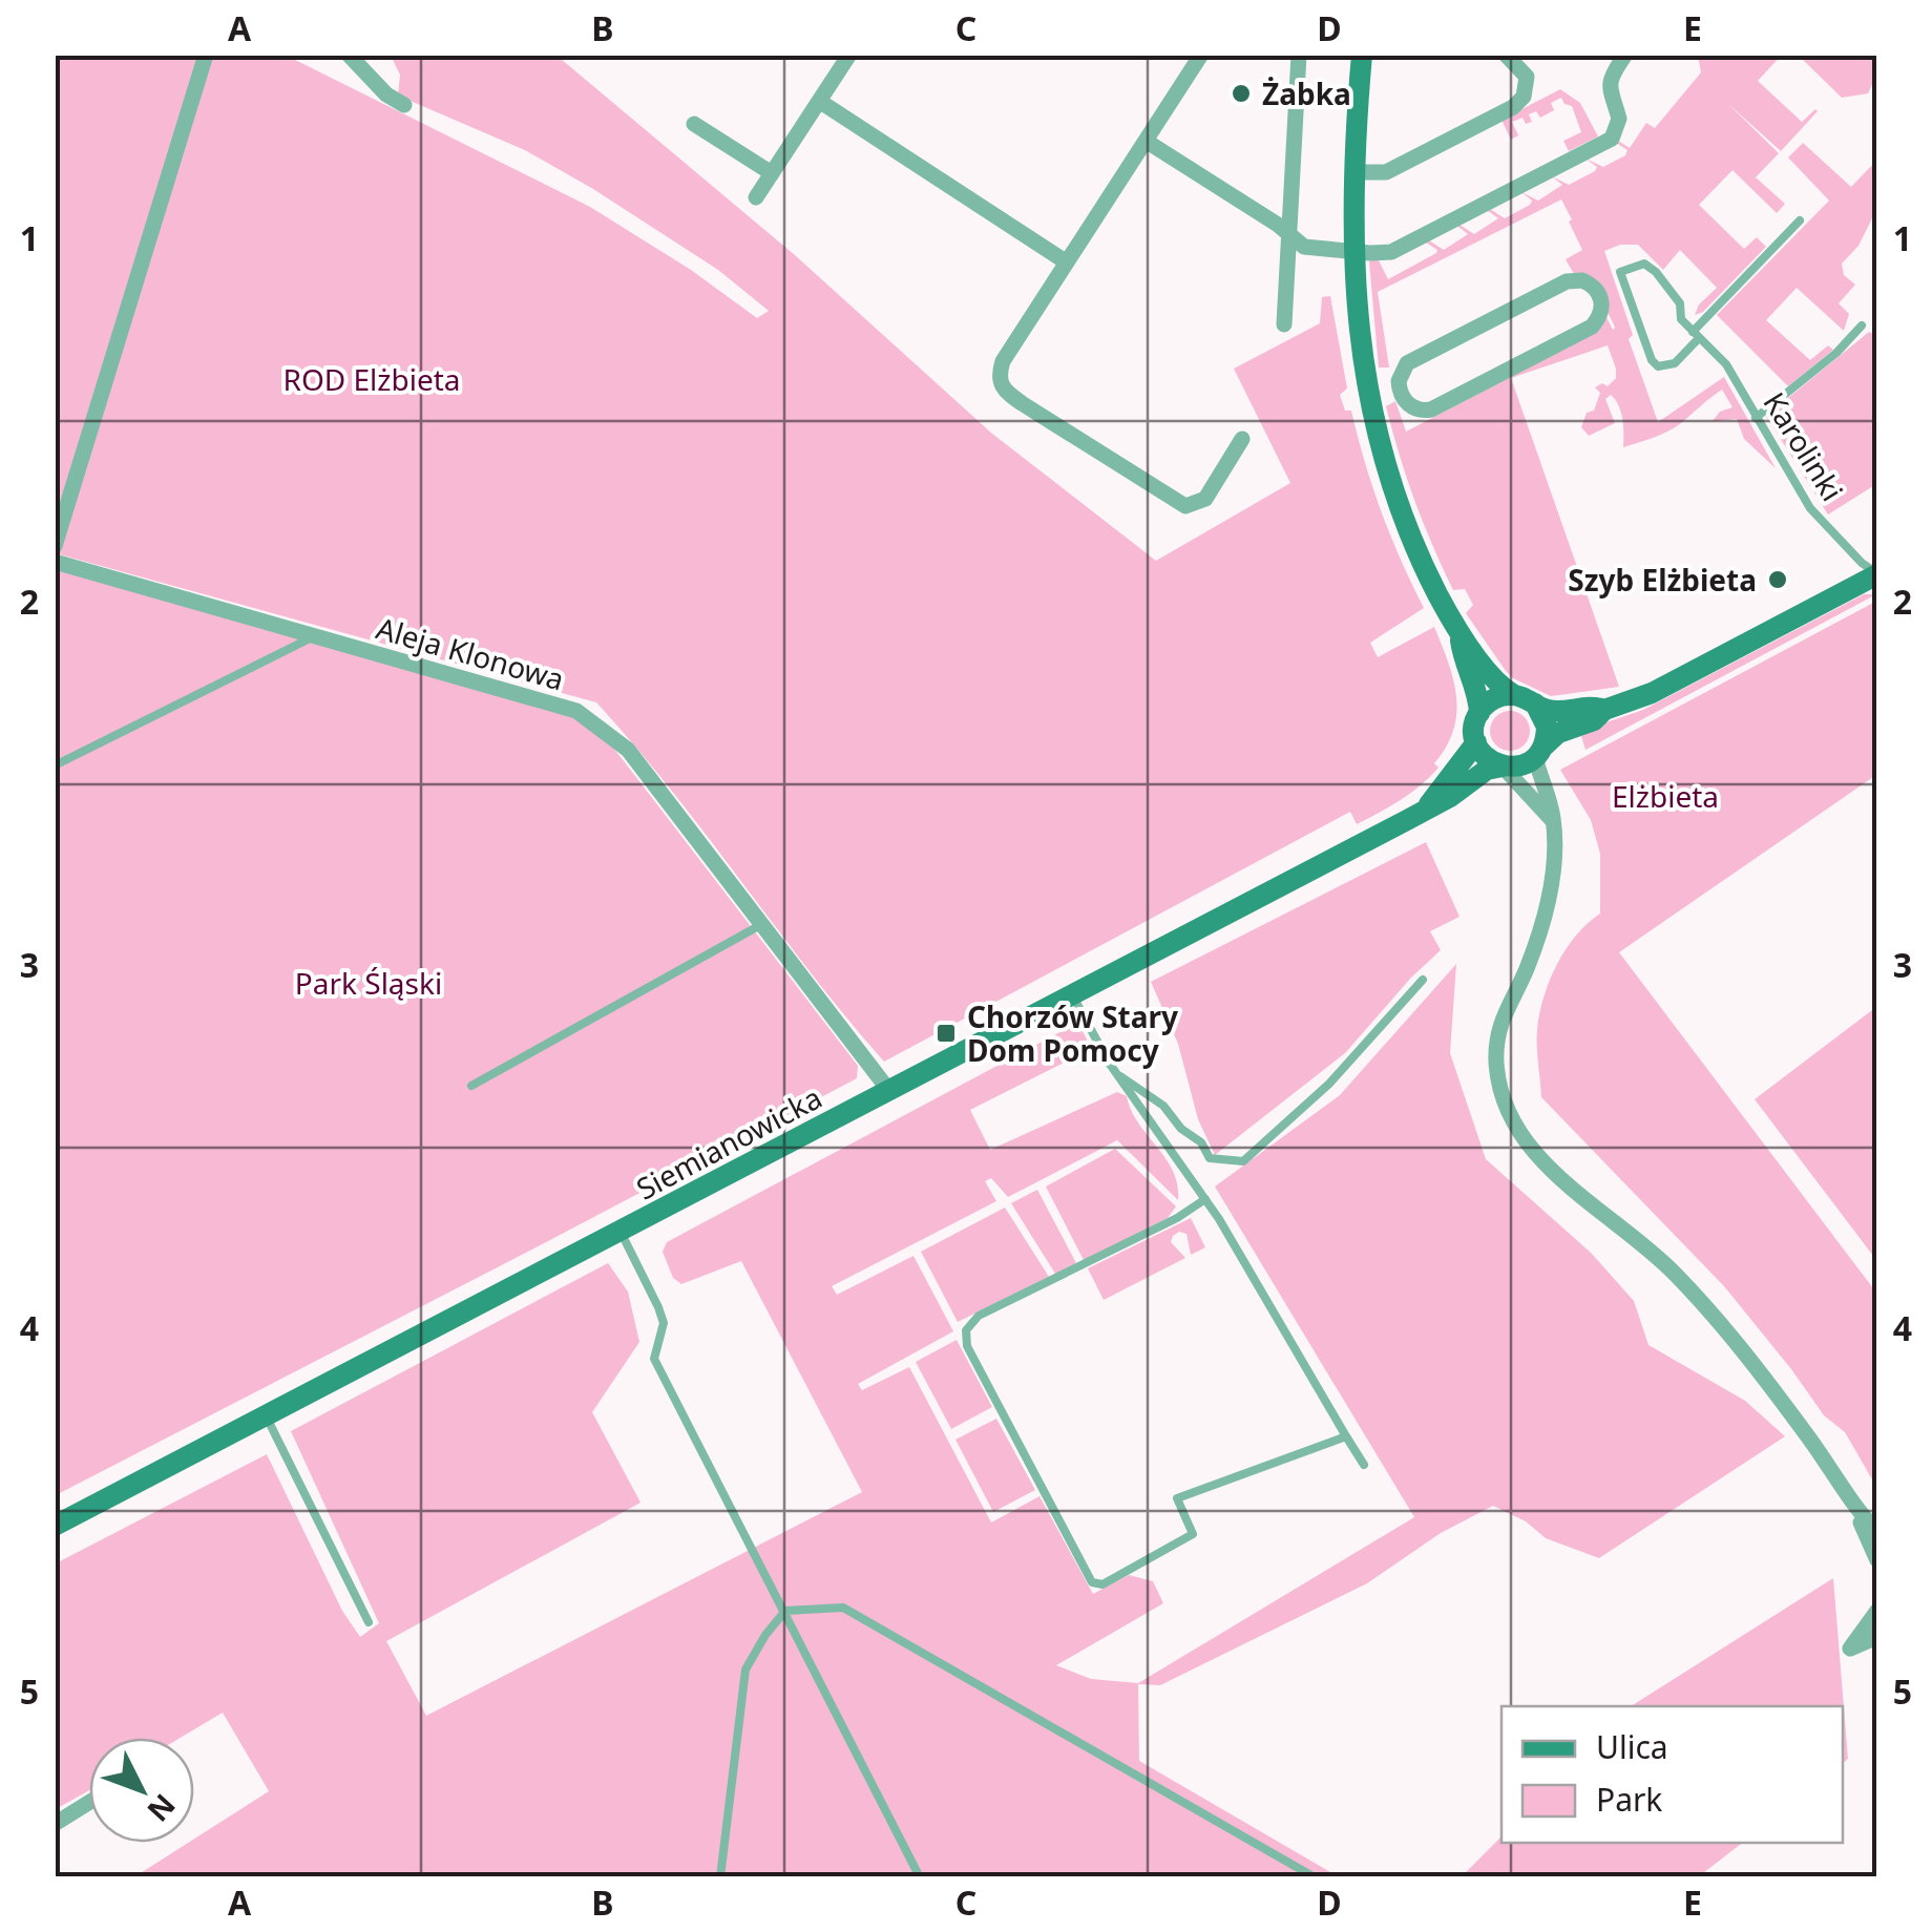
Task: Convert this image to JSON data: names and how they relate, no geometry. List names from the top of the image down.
{
  "streets": {
    "street": ["Aleja Klonowa", "Siemianowicka"],
    "lane": ["Karolinki"]
  },
  "crossings": [
    ["Aleja Klonowa", "Siemianowicka"]
  ],
  "parks": ["ROD Elżbieta", "Elżbieta", "Park Śląski"],
  "places": {
    "other": ["Żabka", "Szyb Elżbieta"],
    "transit": ["Chorzów Stary Dom Pomocy"]
  },
  "legend": ["Ulica", "Park"],
  "north": "bottom right",
  "grid": {
    "columns": [
      "A",
      "B",
      "C",
      "D",
      "E"
    ],
    "rows": [
      "1",
      "2",
      "3",
      "4",
      "5"
    ]
  }
}
